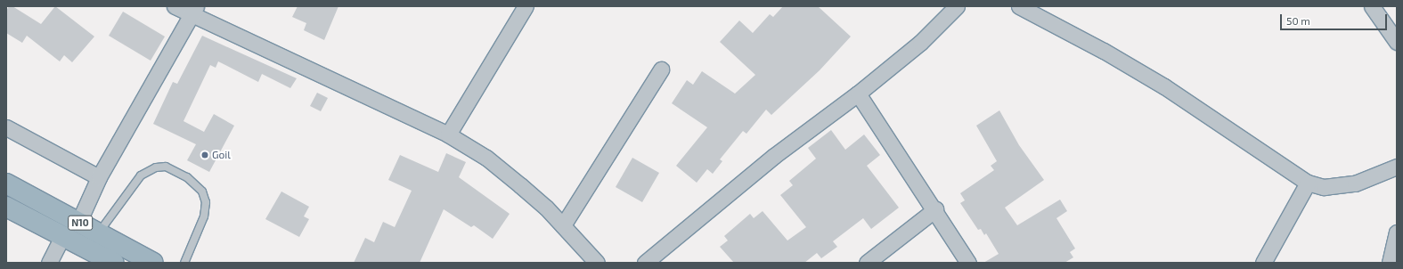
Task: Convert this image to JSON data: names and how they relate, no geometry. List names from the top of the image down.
{
  "streets": {
    "highway": ["N10"]
  },
  "places": ["Goil"],
  "scale_bar": "50 m"
}
